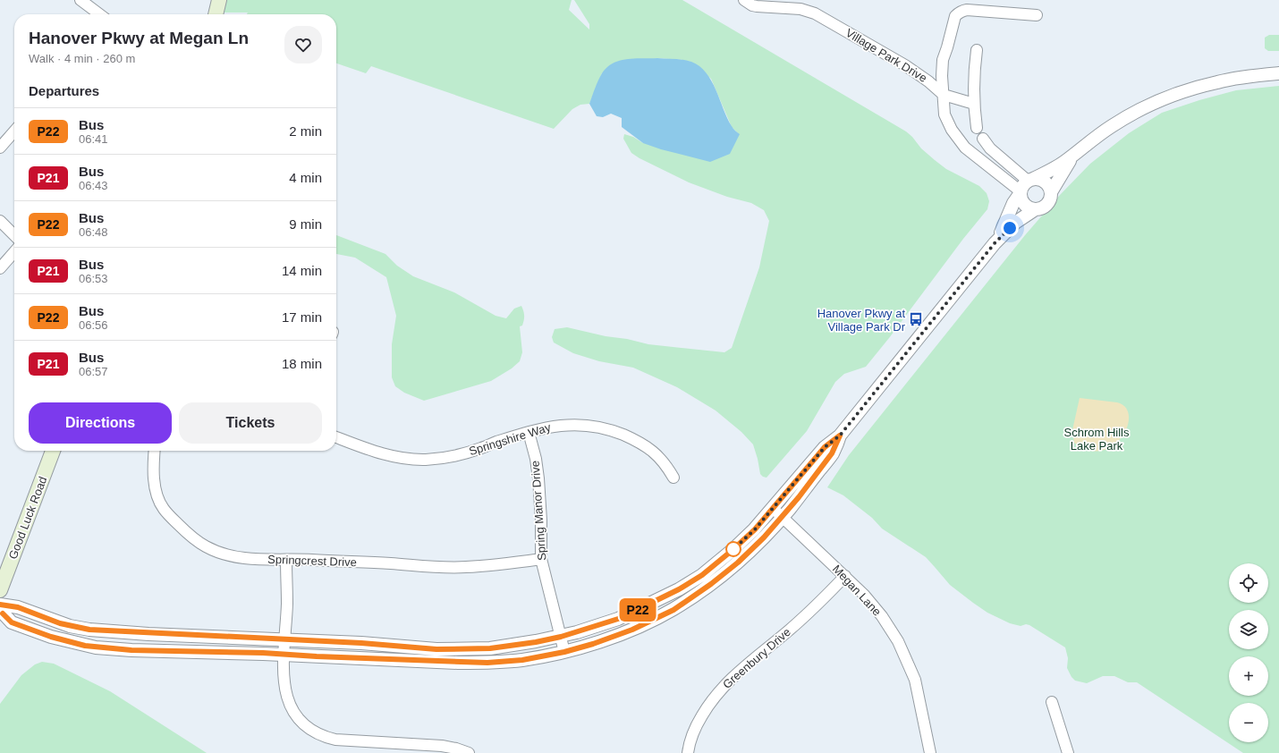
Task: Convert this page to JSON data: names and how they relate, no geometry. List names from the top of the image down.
{
  "streets": {
    "main road": ["Good Luck Road"],
    "street": [
      "Village Park Drive",
      "Springshire Way",
      "Spring Manor Drive",
      "Springcrest Drive",
      "Megan Lane",
      "Greenbury Drive"
    ]
  },
  "crossings": [
    ["Springshire Way", "Spring Manor Drive"],
    ["Spring Manor Drive", "Springcrest Drive"],
    ["Megan Lane", "Greenbury Drive"]
  ],
  "parks": ["Schrom Hills Lake Park"],
  "places": {
    "bus stop": ["Hanover Pkwy at Village Park Dr"]
  },
  "lines": ["bus line P22"],
  "page": {
    "on_map": "P22",
    "heading": [
      ["Hanover Pkwy at Megan Ln", "Walk · 4 min · 260 m"],
      "Departures"
    ],
    "list": [
      {
        "mark": "P22",
        "name": "Bus",
        "note": "06:41",
        "value": "2 min"
      },
      {
        "mark": "P21",
        "name": "Bus",
        "note": "06:43",
        "value": "4 min"
      },
      {
        "mark": "P22",
        "name": "Bus",
        "note": "06:48",
        "value": "9 min"
      },
      {
        "mark": "P21",
        "name": "Bus",
        "note": "06:53",
        "value": "14 min"
      },
      {
        "mark": "P22",
        "name": "Bus",
        "note": "06:56",
        "value": "17 min"
      },
      {
        "mark": "P21",
        "name": "Bus",
        "note": "06:57",
        "value": "18 min"
      }
    ],
    "buttons": ["Directions", "Tickets"],
    "map_buttons": ["+", "−"]
  }
}
